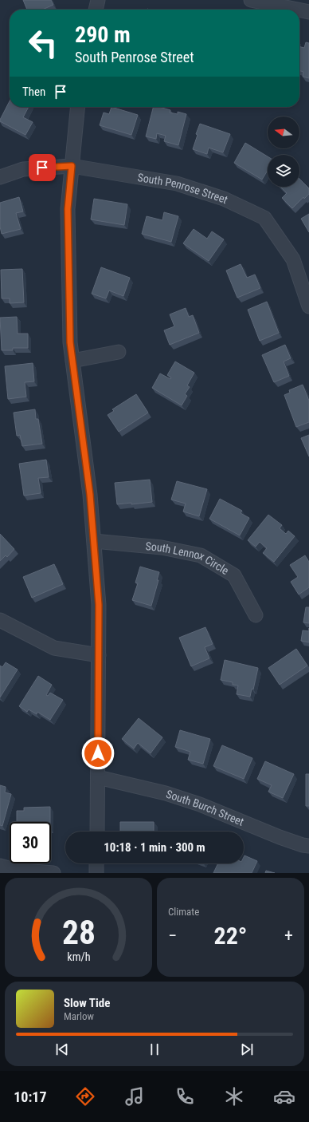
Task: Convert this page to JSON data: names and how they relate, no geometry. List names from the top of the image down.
{
  "streets": {
    "street": ["South Penrose Street", "South Lennox Circle", "South Burch Street"]
  },
  "north": "left",
  "page": {
    "turn": ["290 m", "South Penrose Street"],
    "then": "Then",
    "limit": "30",
    "trip": "10:18 · 1 min · 300 m",
    "tile": "Climate",
    "heat": ["−", "22°", "+"],
    "song": ["Slow Tide", "Marlow"],
    "tabs": "10:17",
    "gauge": ["28", "km/h"]
  }
}
